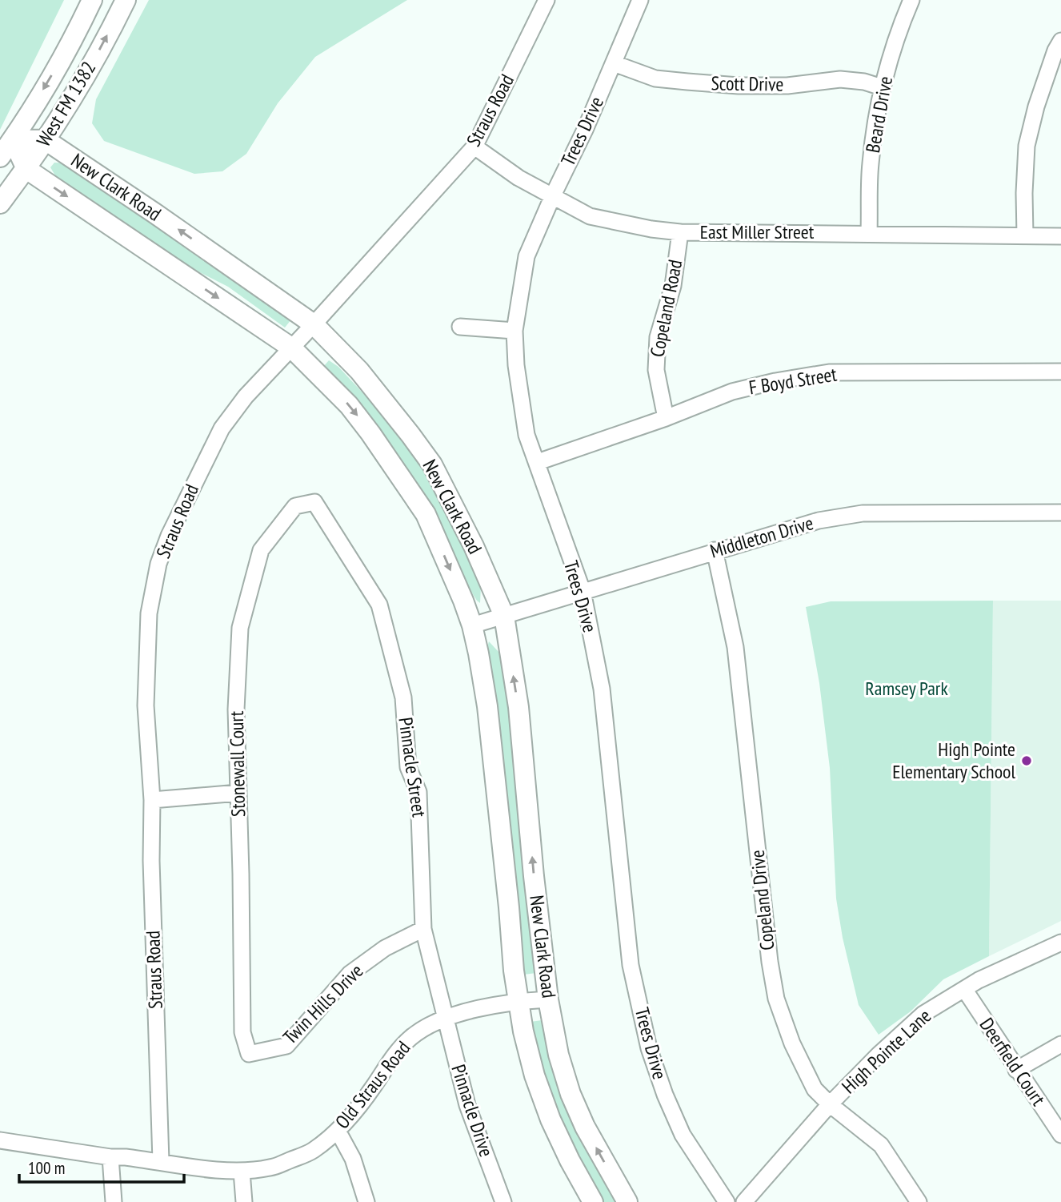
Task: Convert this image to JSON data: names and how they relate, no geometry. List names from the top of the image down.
{
  "streets": {
    "main road": ["West FM 1382", "New Clark Road"],
    "street": [
      "Scott Drive",
      "Straus Road",
      "Beard Drive",
      "Trees Drive",
      "East Miller Street",
      "Copeland Road",
      "F Boyd Street",
      "Middleton Drive",
      "Stonewall Court",
      "Pinnacle Street",
      "Copeland Drive",
      "Twin Hills Drive",
      "High Pointe Lane",
      "Deerfield Court",
      "Old Straus Road",
      "Pinnacle Drive"
    ]
  },
  "crossings": [
    ["Scott Drive", "Beard Drive"],
    ["Scott Drive", "Trees Drive"],
    ["West FM 1382", "New Clark Road"],
    ["Straus Road", "New Clark Road"],
    ["Straus Road", "East Miller Street"],
    ["Straus Road", "Old Straus Road"],
    ["Beard Drive", "East Miller Street"],
    ["Trees Drive", "East Miller Street"],
    ["Trees Drive", "F Boyd Street"],
    ["Trees Drive", "Middleton Drive"],
    ["New Clark Road", "Middleton Drive"],
    ["New Clark Road", "Old Straus Road"],
    ["East Miller Street", "Copeland Road"],
    ["Copeland Road", "F Boyd Street"],
    ["Middleton Drive", "Copeland Drive"],
    ["Stonewall Court", "Pinnacle Street"],
    ["Stonewall Court", "Twin Hills Drive"],
    ["Pinnacle Street", "Twin Hills Drive"],
    ["Pinnacle Street", "Old Straus Road"],
    ["Pinnacle Street", "Pinnacle Drive"],
    ["Copeland Drive", "High Pointe Lane"],
    ["High Pointe Lane", "Deerfield Court"],
    ["Old Straus Road", "Pinnacle Drive"]
  ],
  "parks": ["Ramsey Park"],
  "places": ["High Pointe Elementary School"],
  "scale_bar": "100 m"
}
